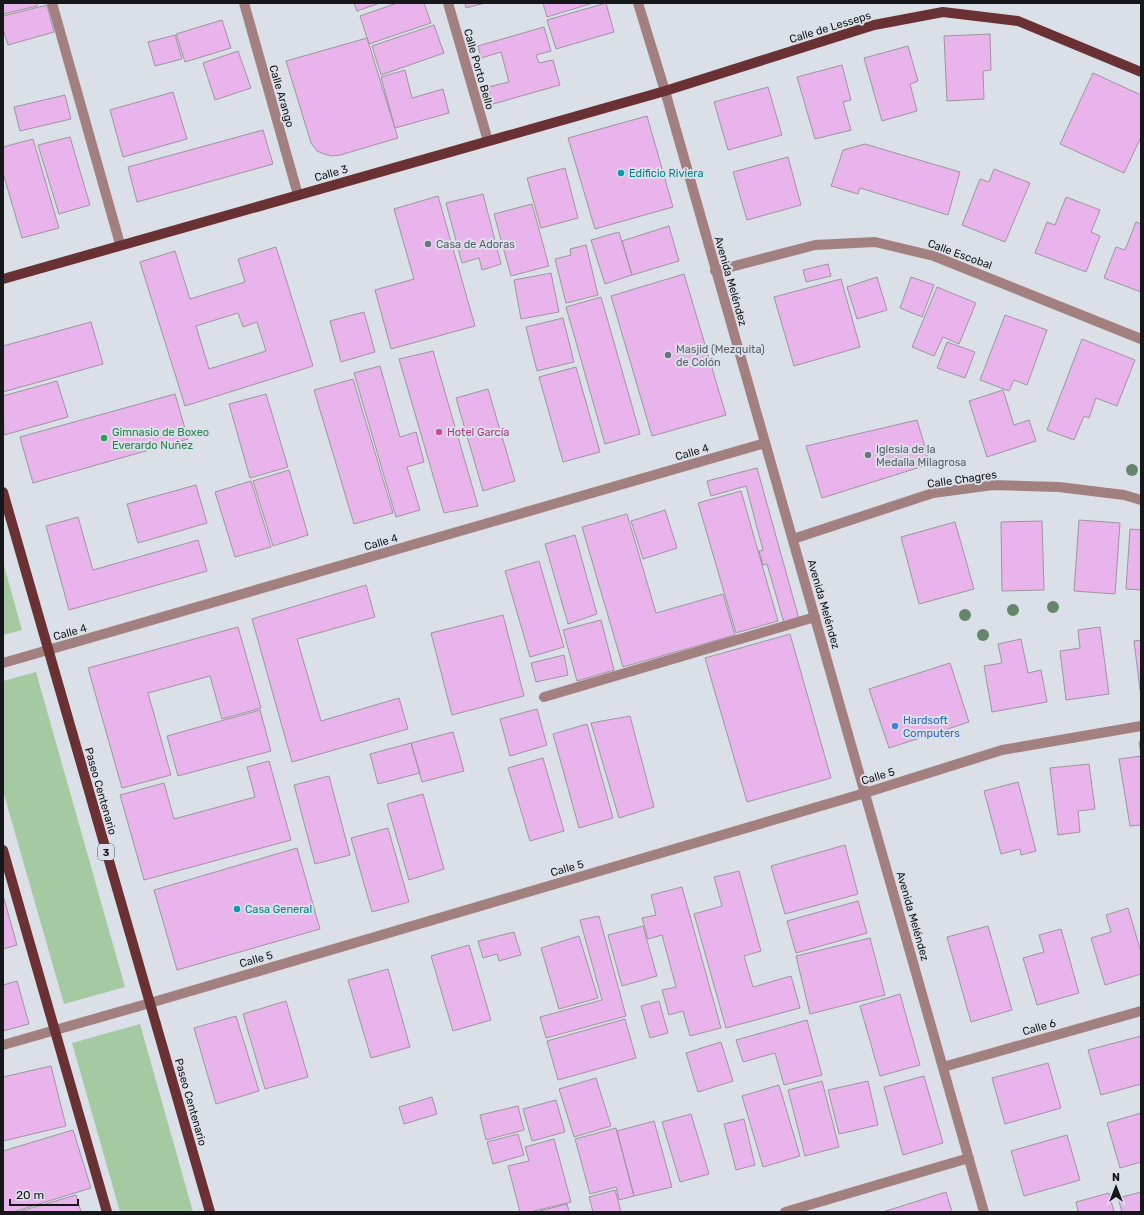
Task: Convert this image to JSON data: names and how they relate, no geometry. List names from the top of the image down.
{
  "streets": {
    "main road": [
      "Calle de Lesseps",
      "Calle 3",
      "Paseo Centenario",
      "3"
    ],
    "street": [
      "Calle Porto Bello",
      "Calle Arango",
      "Calle Escobal",
      "Avenida Meléndez",
      "Calle 4",
      "Calle Chagres",
      "Calle 5",
      "Calle 6"
    ]
  },
  "crossings": [
    ["Calle de Lesseps", "Calle 3"],
    ["Calle de Lesseps", "Avenida Meléndez"],
    ["Calle Porto Bello", "Calle 3"],
    ["Calle Arango", "Calle 3"],
    ["Calle 3", "Avenida Meléndez"],
    ["Calle Escobal", "Avenida Meléndez"],
    ["Avenida Meléndez", "Calle 4"],
    ["Avenida Meléndez", "Calle Chagres"],
    ["Avenida Meléndez", "Calle 5"],
    ["Avenida Meléndez", "Calle 6"],
    ["Calle 4", "Paseo Centenario"],
    ["Calle 5", "Paseo Centenario"]
  ],
  "places": [
    "Edificio Riviera",
    "Casa de Adoras",
    "Masjid (Mezquita) de Colón",
    "Hotel García",
    "Gimnasio de Boxeo Everardo Nuñez",
    "Iglesia de la Medalla Milagrosa",
    "Hardsoft Computers",
    "Casa General"
  ],
  "scale_bar": "20 m",
  "north": "top"
}
